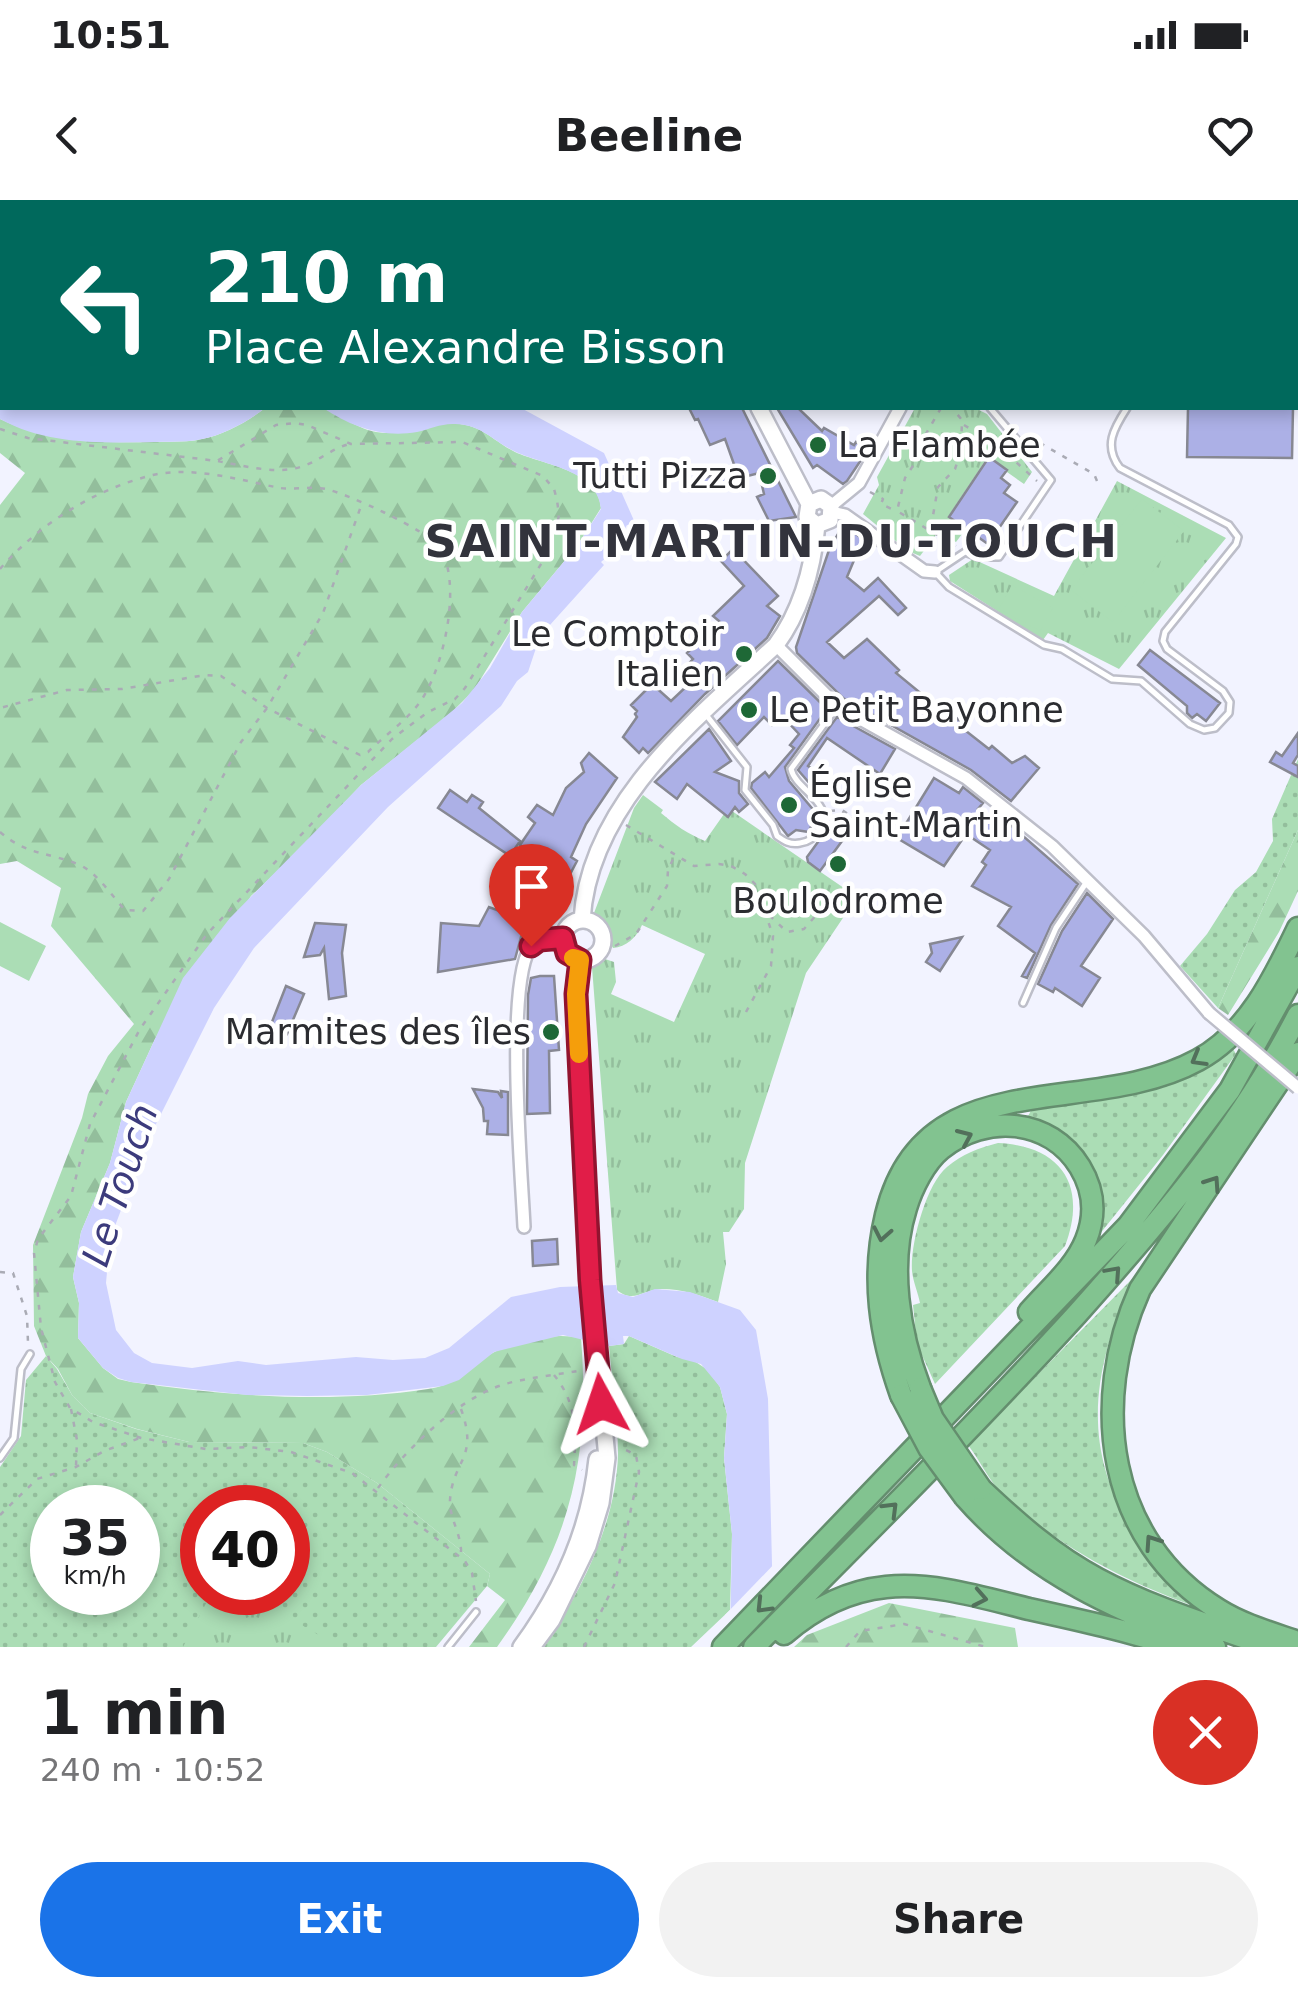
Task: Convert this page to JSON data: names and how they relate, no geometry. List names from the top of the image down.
{
  "districts": ["SAINT-MARTIN-DU-TOUCH"],
  "water": ["Le Touch"],
  "places": [
    "La Flambée",
    "Tutti Pizza",
    "Le Comptoir Italien",
    "Le Petit Bayonne",
    "Église Saint-Martin",
    "Boulodrome",
    "Marmites des îles"
  ],
  "page": {
    "status": "10:51",
    "header": "Beeline",
    "turn": ["210 m", "Place Alexandre Bisson"],
    "speed": "35 km/h",
    "limit": "40",
    "heading": ["1 min", "240 m · 10:52"],
    "buttons": ["Exit", "Share"]
  }
}
